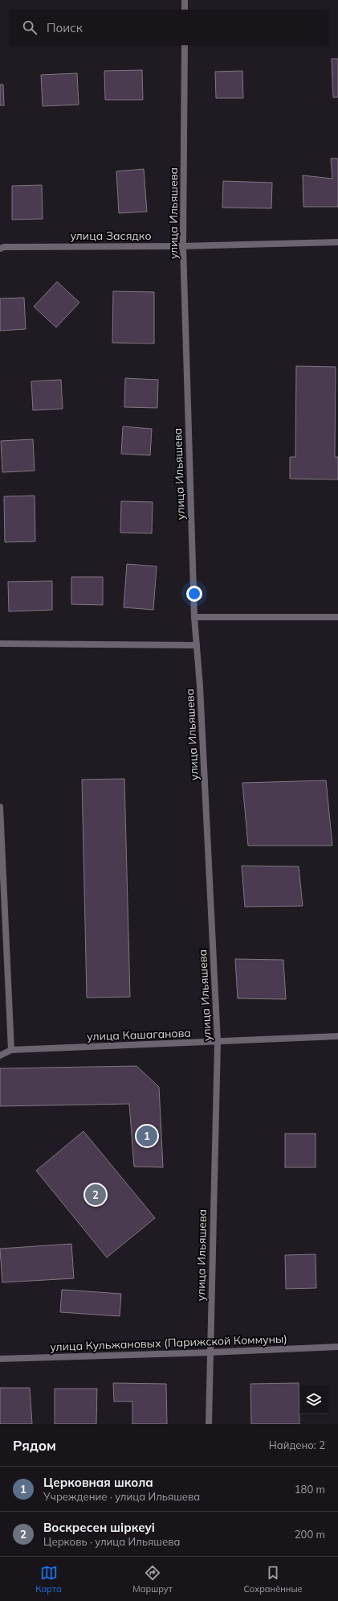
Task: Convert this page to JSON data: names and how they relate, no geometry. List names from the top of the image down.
{
  "streets": {
    "street": [
      "улица Ильяшева",
      "улица Засядко",
      "улица Кашаганова",
      "улица Кульжановых (Парижской Коммуны)"
    ]
  },
  "crossings": [
    ["улица Ильяшева", "улица Засядко"],
    ["улица Ильяшева", "улица Кашаганова"],
    ["улица Ильяшева", "улица Кульжановых (Парижской Коммуны)"]
  ],
  "page": {
    "search": "Поиск",
    "pins": ["1", "2"],
    "heading": ["Рядом", "Найдено: 2"],
    "list": [
      {
        "mark": "1",
        "name": "Церковная школа",
        "note": "Учреждение · улица Ильяшева",
        "value": "180 m"
      },
      {
        "mark": "2",
        "name": "Воскресен шіркеуі",
        "note": "Церковь · улица Ильяшева",
        "value": "200 m"
      }
    ],
    "nav": ["Карта", "Маршрут", "Сохранённые"]
  }
}
